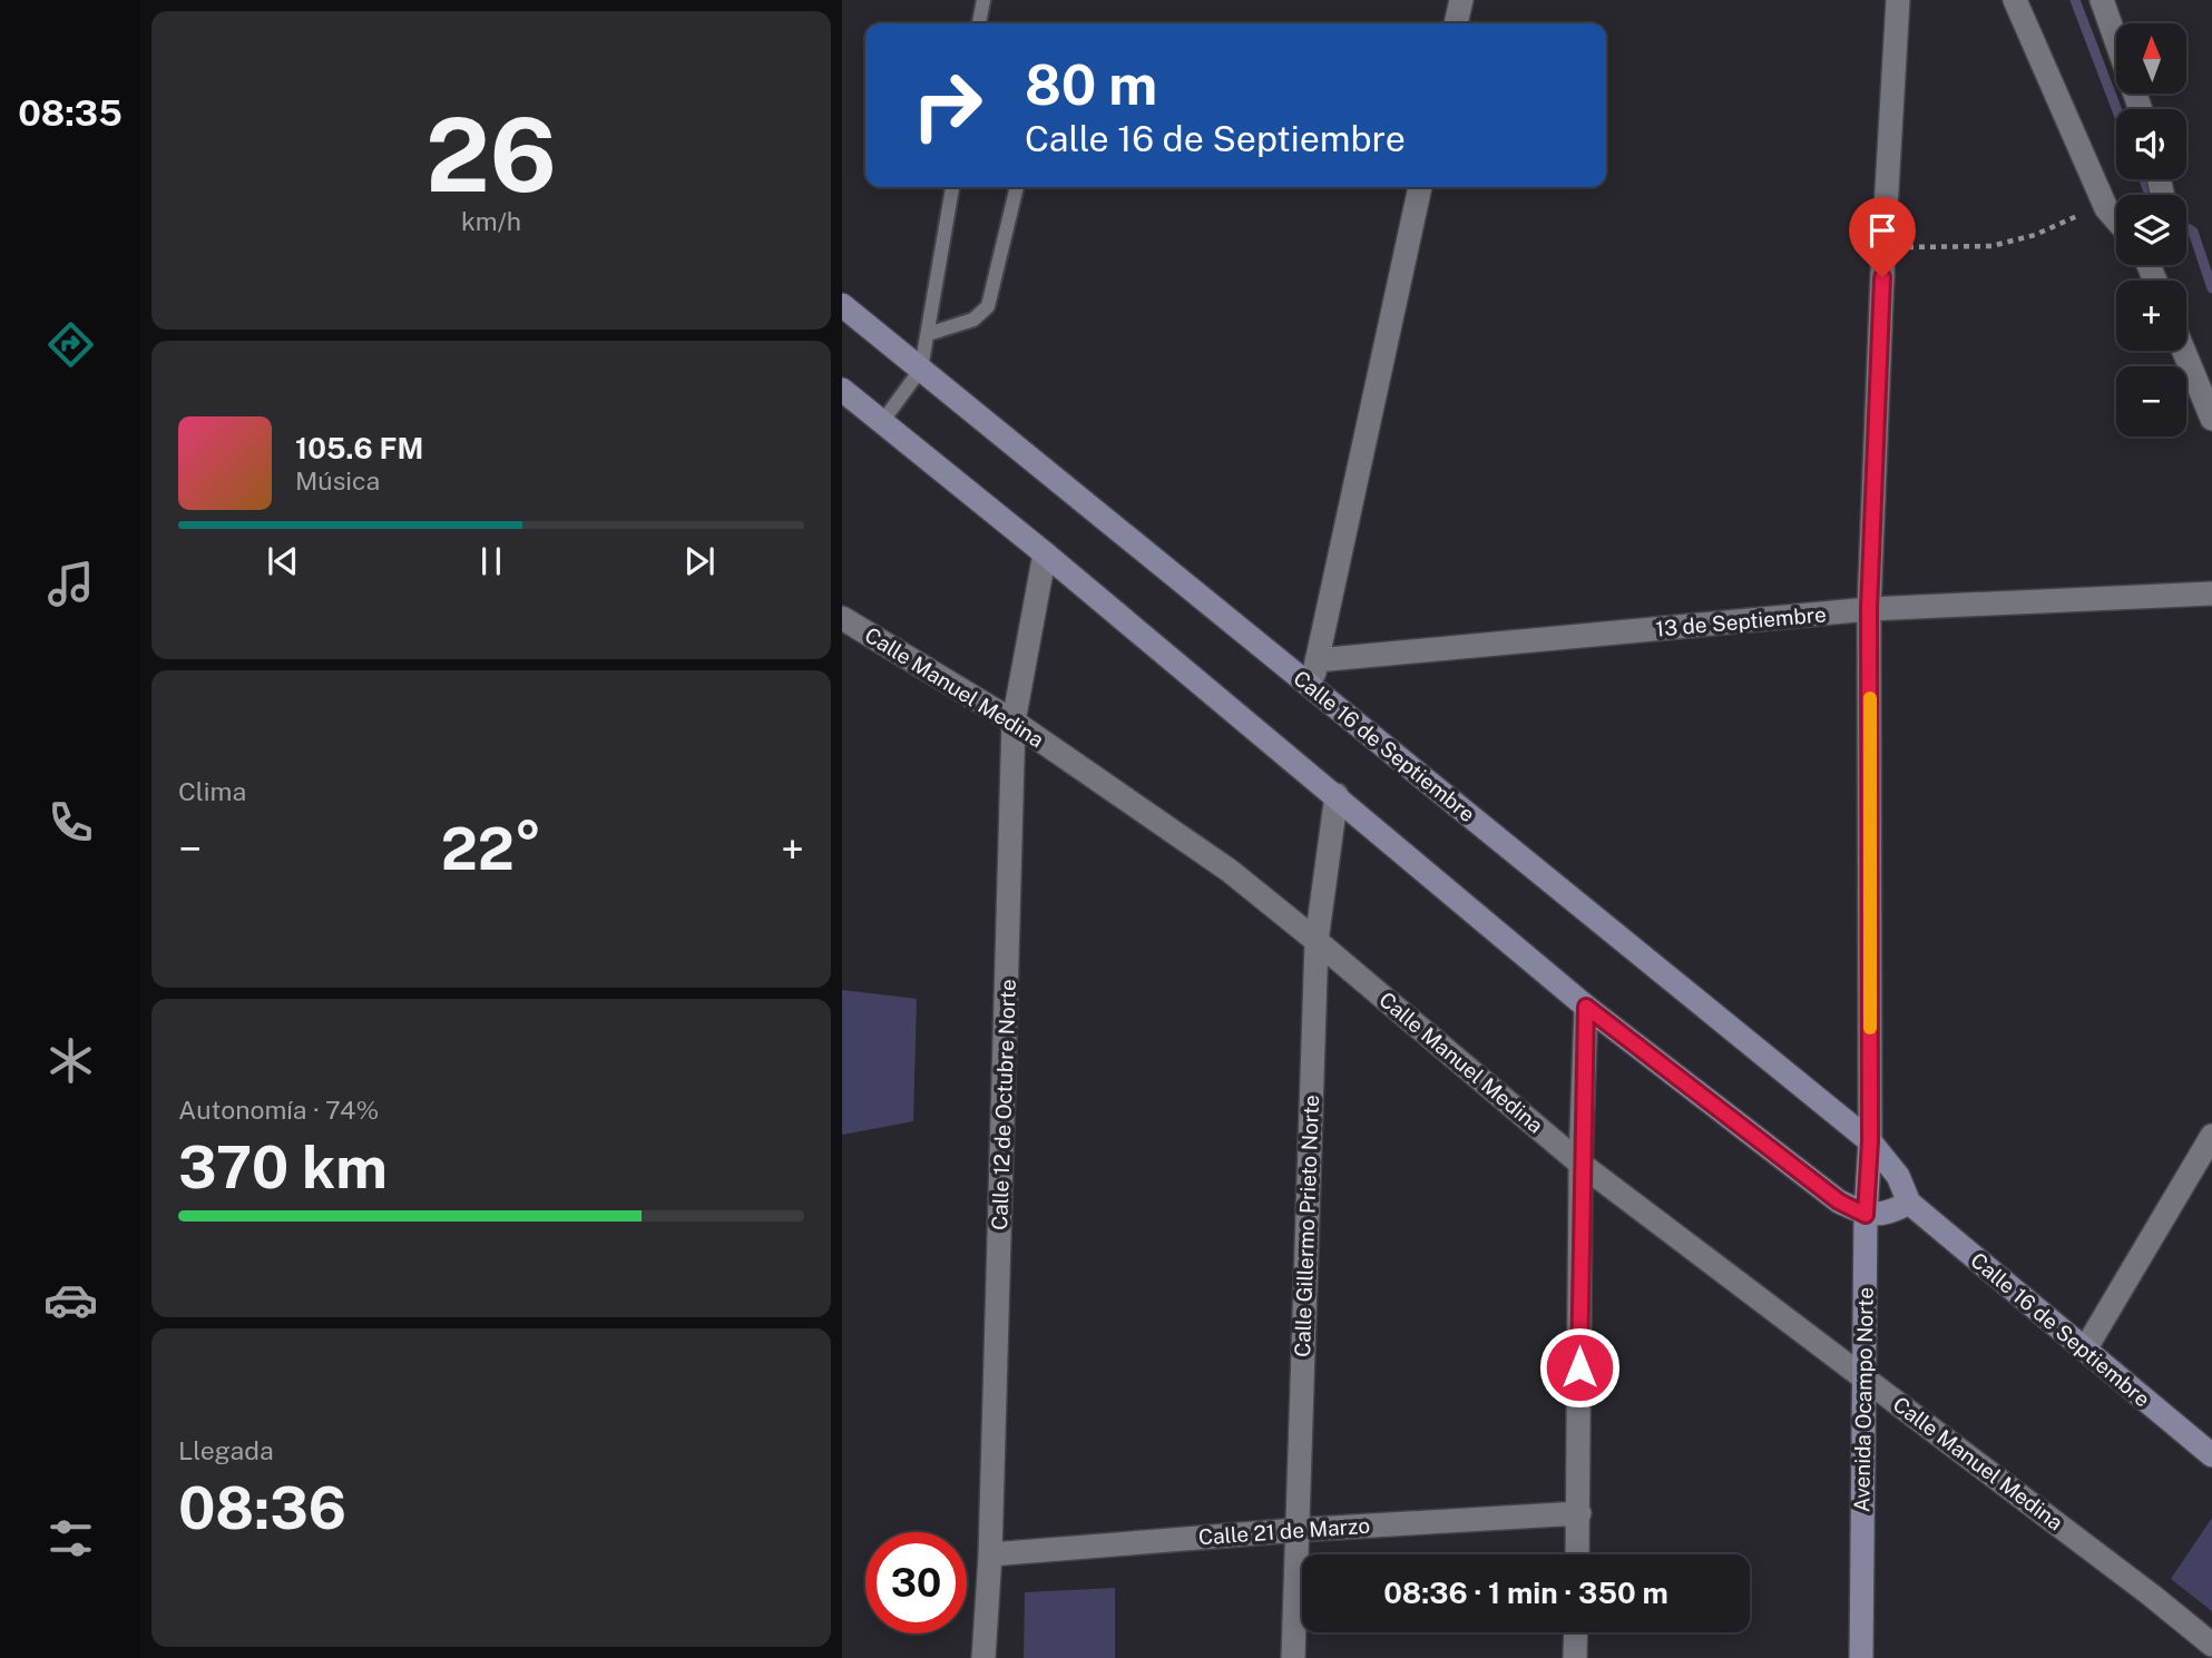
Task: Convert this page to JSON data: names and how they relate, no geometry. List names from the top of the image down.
{
  "streets": {
    "main road": ["Calle 16 de Septiembre", "Avenida Ocampo Norte"],
    "street": [
      "13 de Septiembre",
      "Calle Manuel Medina",
      "Calle 12 de Octubre Norte",
      "Calle Gillermo Prieto Norte",
      "Calle 21 de Marzo"
    ]
  },
  "crossings": [
    ["Calle Manuel Medina", "Calle 12 de Octubre Norte"],
    ["Calle Manuel Medina", "Calle Gillermo Prieto Norte"],
    ["Calle Manuel Medina", "Avenida Ocampo Norte"],
    ["Calle 16 de Septiembre", "Avenida Ocampo Norte"],
    ["Calle 12 de Octubre Norte", "Calle 21 de Marzo"],
    ["Calle Gillermo Prieto Norte", "Calle 21 de Marzo"]
  ],
  "north": "top",
  "page": {
    "tabs": "08:35",
    "tile": [
      ["26", "km/h"],
      "Clima",
      ["Autonomía · 74%", "370 km"],
      ["Llegada", "08:36"]
    ],
    "map_buttons": ["+", "−"],
    "turn": ["80 m", "Calle 16 de Septiembre"],
    "song": ["105.6 FM", "Música"],
    "heat": ["−", "22°", "+"],
    "limit": "30",
    "trip": "08:36 · 1 min · 350 m"
  }
}
